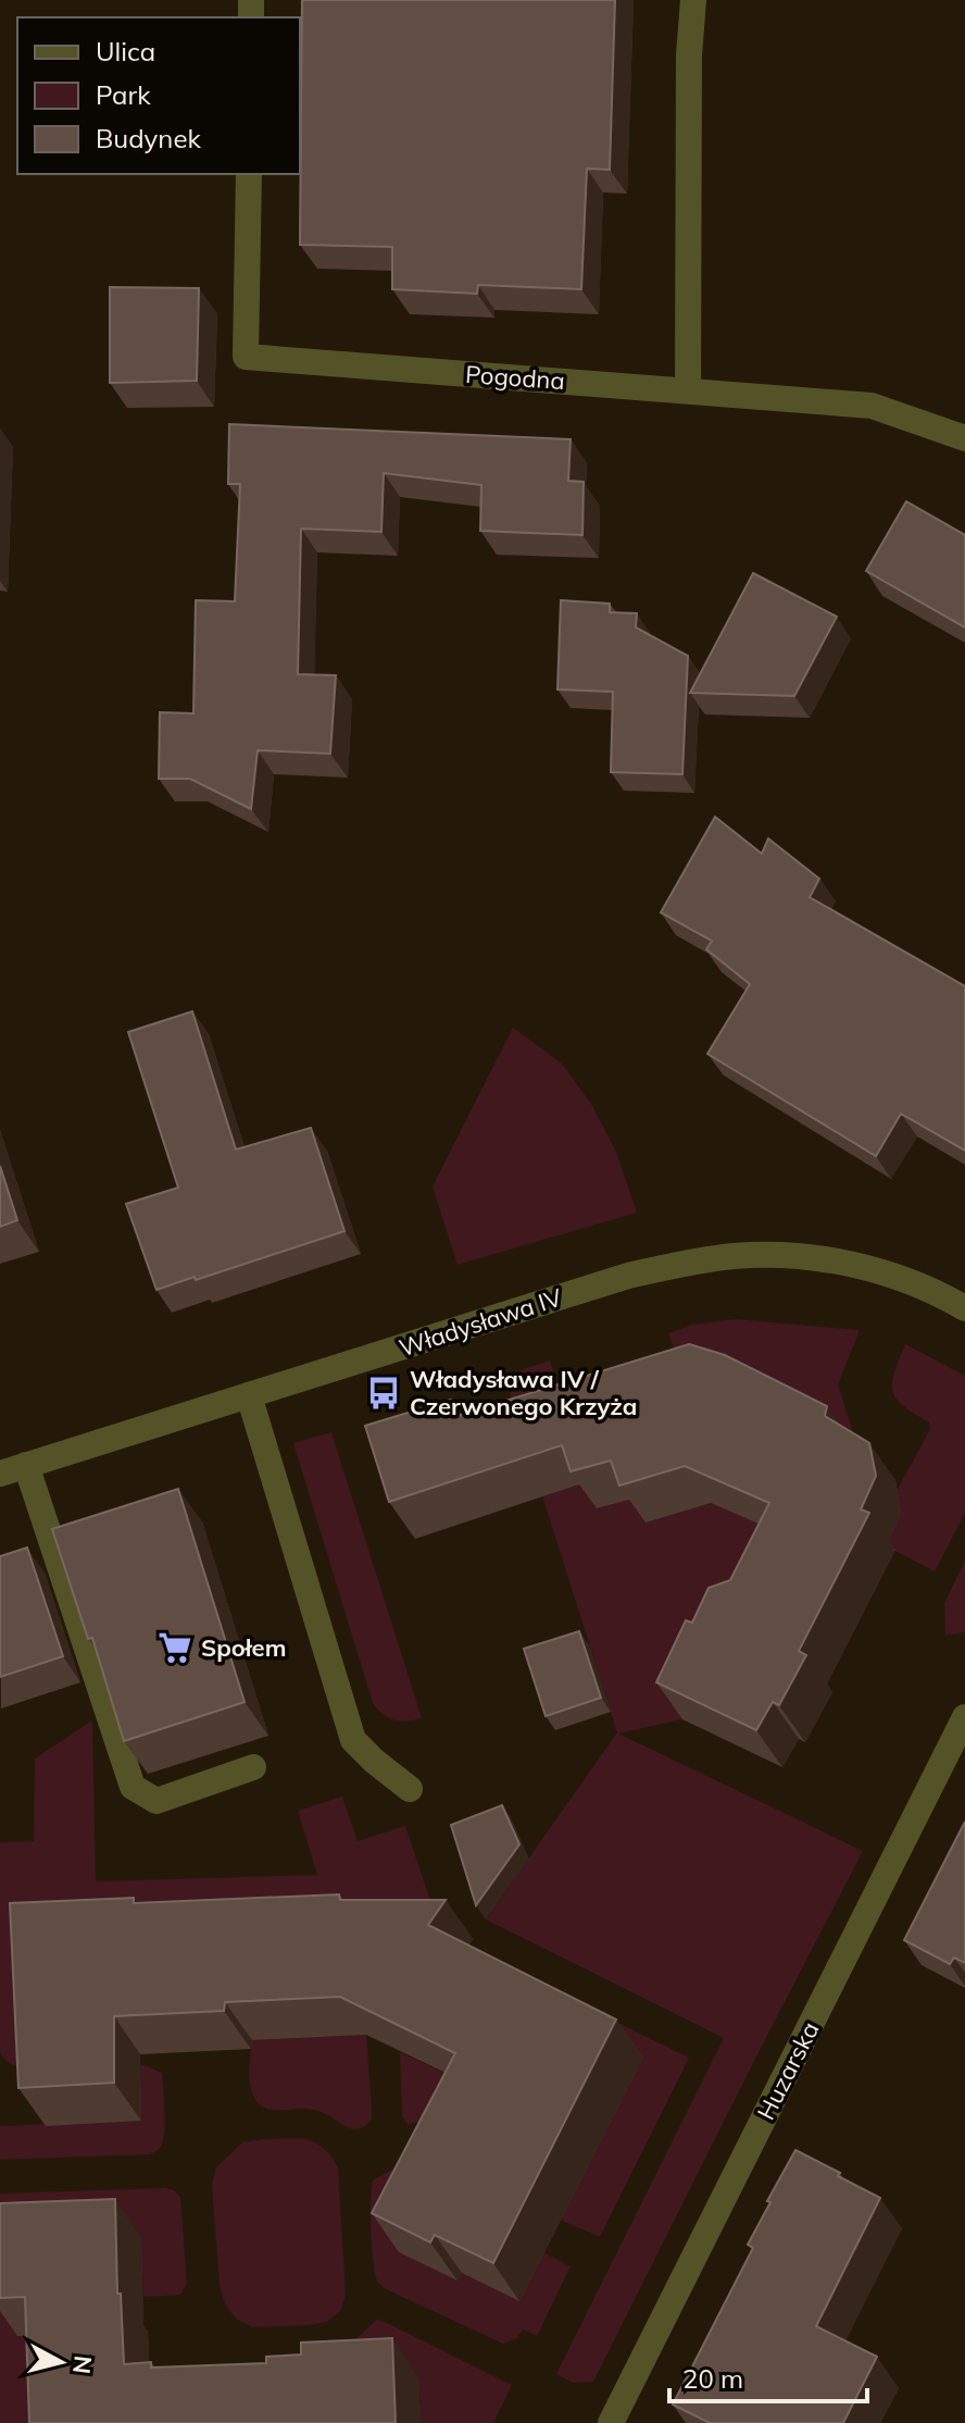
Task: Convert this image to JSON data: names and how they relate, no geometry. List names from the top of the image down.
{
  "streets": {
    "street": ["Pogodna", "Władysława IV", "Huzarska"]
  },
  "places": {
    "bus stop": ["Władysława IV / Czerwonego Krzyża"],
    "supermarket": ["Społem"]
  },
  "legend": ["Ulica", "Park", "Budynek"],
  "scale_bar": "20 m",
  "north": "right"
}
